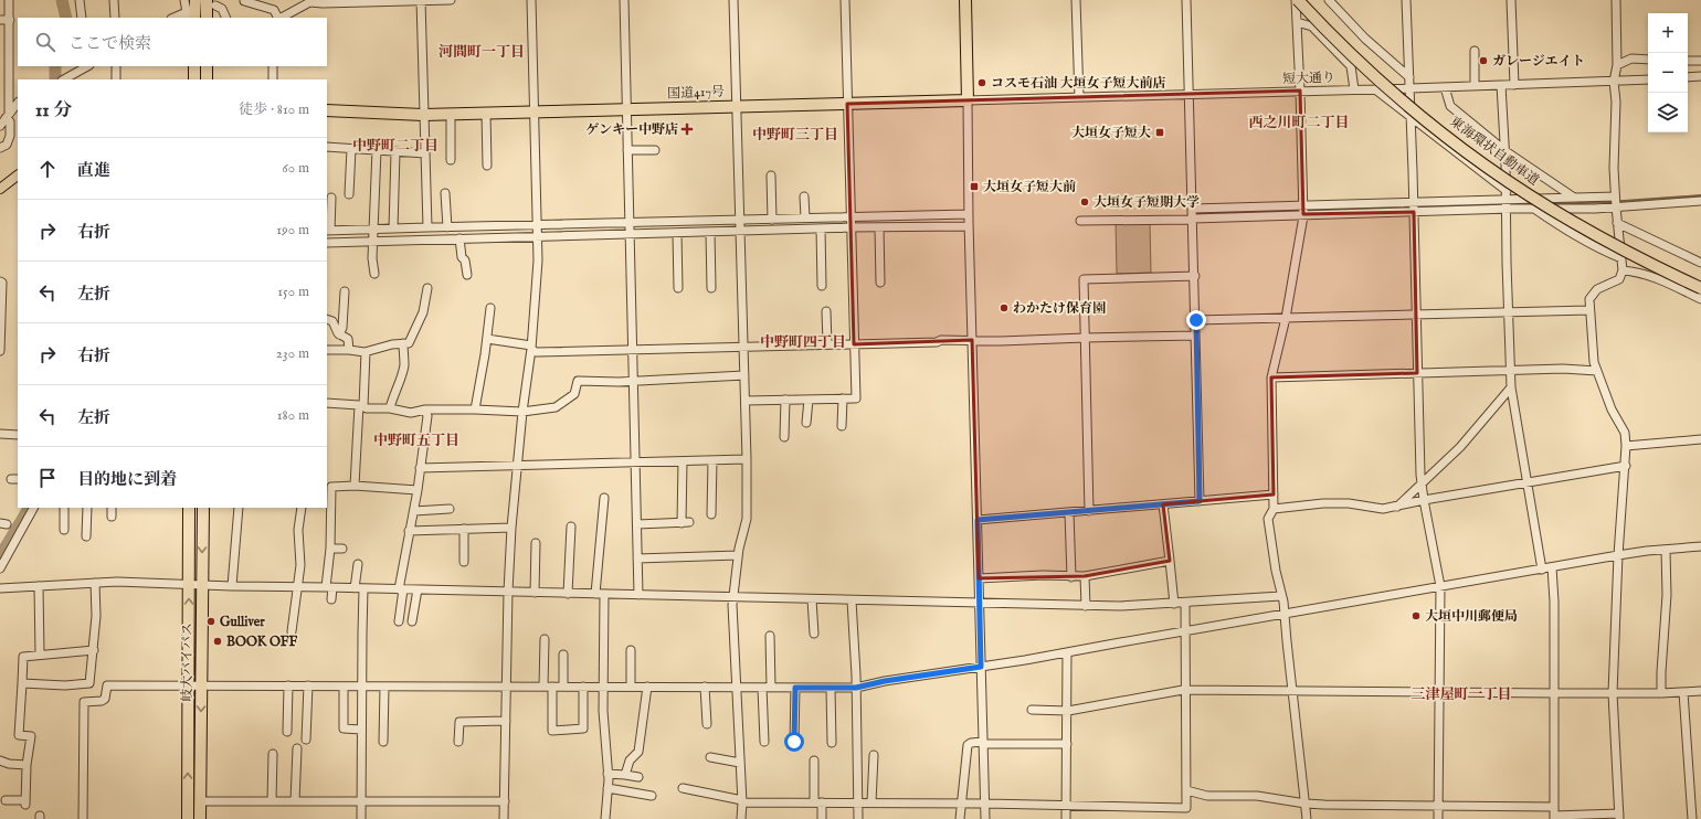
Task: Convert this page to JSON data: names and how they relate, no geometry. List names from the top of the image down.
{
  "streets": {
    "highway": ["国道417号", "東海環状自動車道", "岐大バイパス"],
    "street": ["短大通り"]
  },
  "crossings": [
    ["短大通り", "国道417号"]
  ],
  "districts": [
    "河間町一丁目",
    "西之川町二丁目",
    "中野町三丁目",
    "中野町二丁目",
    "中野町四丁目",
    "中野町五丁目",
    "三津屋町一丁目"
  ],
  "places": {
    "other": [
      "ガレージエイト",
      "コスモ石油 大垣女子短大前店",
      "大垣女子短期大学",
      "わかたけ保育園",
      "大垣中川郵便局",
      "Gulliver",
      "BOOK OFF"
    ],
    "health": ["ゲンキー中野店"],
    "transit": ["大垣女子短大", "大垣女子短大前"]
  },
  "page": {
    "map_buttons": ["+", "−"],
    "search": "ここで検索",
    "heading": ["11 分", "徒歩 · 810 m"],
    "list": [
      ["直進", "60 m"],
      ["右折", "190 m"],
      ["左折", "150 m"],
      ["右折", "230 m"],
      ["左折", "180 m"],
      "目的地に到着"
    ]
  }
}
